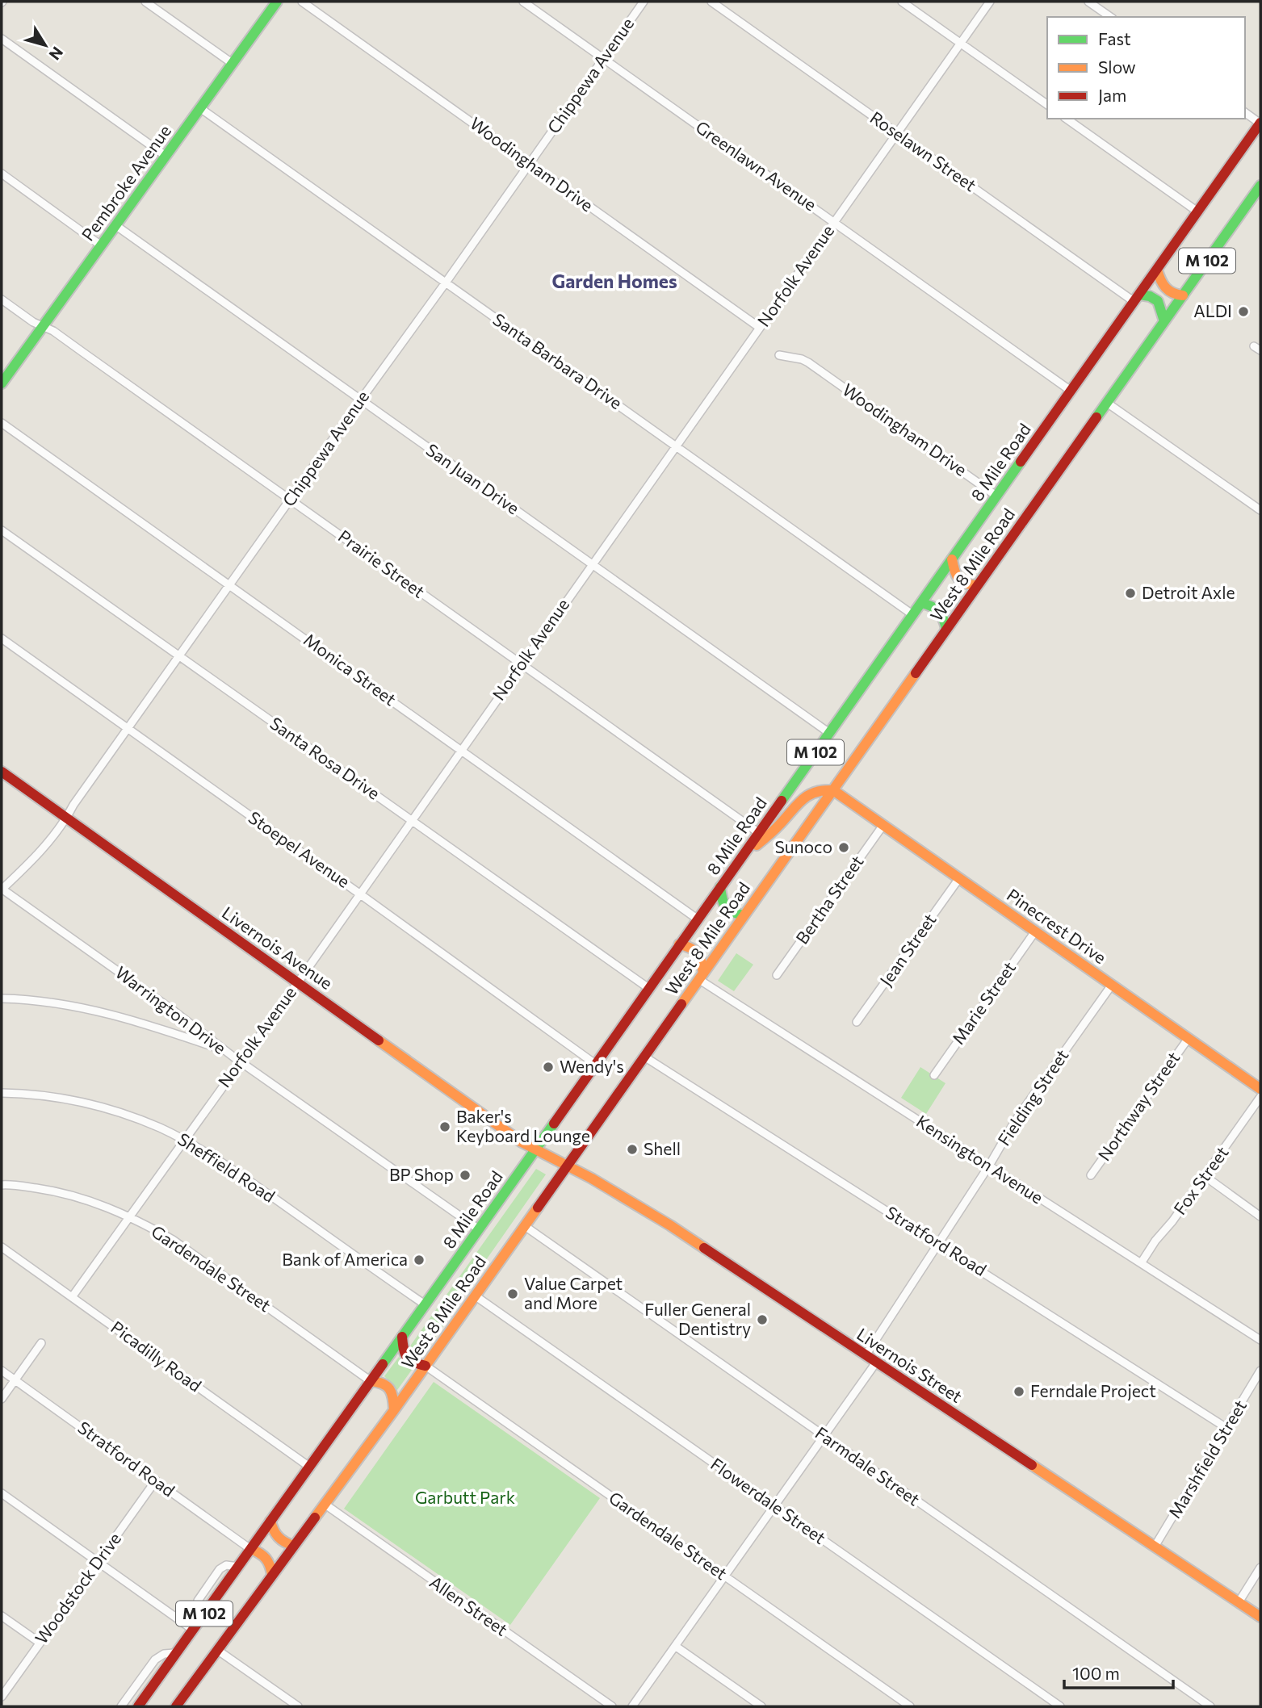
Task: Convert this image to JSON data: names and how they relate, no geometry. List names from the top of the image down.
{
  "streets": {
    "main road": [
      "Pembroke Avenue",
      "M 102",
      "8 Mile Road",
      "West 8 Mile Road",
      "Pinecrest Drive",
      "Livernois Avenue",
      "Livernois Street"
    ],
    "street": [
      "Chippewa Avenue",
      "Roselawn Street",
      "Woodingham Drive",
      "Greenlawn Avenue",
      "Norfolk Avenue",
      "Santa Barbara Drive",
      "San Juan Drive",
      "Prairie Street",
      "Monica Street",
      "Santa Rosa Drive",
      "Stoepel Avenue",
      "Bertha Street",
      "Jean Street",
      "Marie Street",
      "Warrington Drive",
      "Fielding Street",
      "Northway Street",
      "Kensington Avenue",
      "Sheffield Road",
      "Fox Street",
      "Stratford Road",
      "Gardendale Street",
      "Picadilly Road",
      "Marshfield Street",
      "Farmdale Street",
      "Flowerdale Street",
      "Woodstock Drive",
      "Allen Street"
    ]
  },
  "crossings": [
    ["Chippewa Avenue", "Woodingham Drive"],
    ["Chippewa Avenue", "Greenlawn Avenue"],
    ["Chippewa Avenue", "Santa Barbara Drive"],
    ["Chippewa Avenue", "San Juan Drive"],
    ["Chippewa Avenue", "Prairie Street"],
    ["Chippewa Avenue", "Monica Street"],
    ["Chippewa Avenue", "Santa Rosa Drive"],
    ["Chippewa Avenue", "Stoepel Avenue"],
    ["Chippewa Avenue", "Livernois Avenue"],
    ["Chippewa Avenue", "Warrington Drive"],
    ["Roselawn Street", "Norfolk Avenue"],
    ["Roselawn Street", "8 Mile Road"],
    ["Woodingham Drive", "Norfolk Avenue"],
    ["Woodingham Drive", "8 Mile Road"],
    ["Greenlawn Avenue", "Norfolk Avenue"],
    ["Greenlawn Avenue", "8 Mile Road"],
    ["Pembroke Avenue", "Santa Barbara Drive"],
    ["Pembroke Avenue", "San Juan Drive"],
    ["Pembroke Avenue", "Prairie Street"],
    ["Norfolk Avenue", "Santa Barbara Drive"],
    ["Norfolk Avenue", "San Juan Drive"],
    ["Norfolk Avenue", "Prairie Street"],
    ["Norfolk Avenue", "Monica Street"],
    ["Norfolk Avenue", "Santa Rosa Drive"],
    ["Norfolk Avenue", "Stoepel Avenue"],
    ["Norfolk Avenue", "Livernois Avenue"],
    ["Norfolk Avenue", "Warrington Drive"],
    ["Norfolk Avenue", "Sheffield Road"],
    ["Norfolk Avenue", "Gardendale Street"],
    ["Norfolk Avenue", "Picadilly Road"],
    ["Santa Barbara Drive", "8 Mile Road"],
    ["8 Mile Road", "San Juan Drive"],
    ["8 Mile Road", "Prairie Street"],
    ["8 Mile Road", "Monica Street"],
    ["8 Mile Road", "Santa Rosa Drive"],
    ["8 Mile Road", "Stoepel Avenue"],
    ["8 Mile Road", "Livernois Avenue"],
    ["8 Mile Road", "Warrington Drive"],
    ["8 Mile Road", "Sheffield Road"],
    ["8 Mile Road", "Stratford Road"],
    ["8 Mile Road", "Gardendale Street"],
    ["8 Mile Road", "Picadilly Road"],
    ["8 Mile Road", "Livernois Street"],
    ["West 8 Mile Road", "Pinecrest Drive"],
    ["West 8 Mile Road", "Kensington Avenue"],
    ["West 8 Mile Road", "Stratford Road"],
    ["West 8 Mile Road", "Gardendale Street"],
    ["West 8 Mile Road", "Livernois Street"],
    ["West 8 Mile Road", "Farmdale Street"],
    ["West 8 Mile Road", "Flowerdale Street"],
    ["West 8 Mile Road", "Allen Street"],
    ["Bertha Street", "Pinecrest Drive"],
    ["Pinecrest Drive", "Jean Street"],
    ["Pinecrest Drive", "Marie Street"],
    ["Pinecrest Drive", "Fielding Street"],
    ["Pinecrest Drive", "Northway Street"],
    ["Livernois Avenue", "Livernois Street"],
    ["Fielding Street", "Kensington Avenue"],
    ["Fielding Street", "Stratford Road"],
    ["Fielding Street", "Livernois Street"],
    ["Kensington Avenue", "Fox Street"],
    ["Stratford Road", "Marshfield Street"],
    ["Stratford Road", "Woodstock Drive"],
    ["Livernois Street", "Marshfield Street"]
  ],
  "districts": ["Garden Homes"],
  "parks": ["Garbutt Park"],
  "places": [
    "ALDI",
    "Detroit Axle",
    "Sunoco",
    "Wendy's",
    "Baker's Keyboard Lounge",
    "Shell",
    "BP Shop",
    "Bank of America",
    "Value Carpet and More",
    "Fuller General Dentistry",
    "Ferndale Project"
  ],
  "legend": ["Fast", "Slow", "Jam"],
  "scale_bar": "100 m",
  "north": "bottom right"
}
